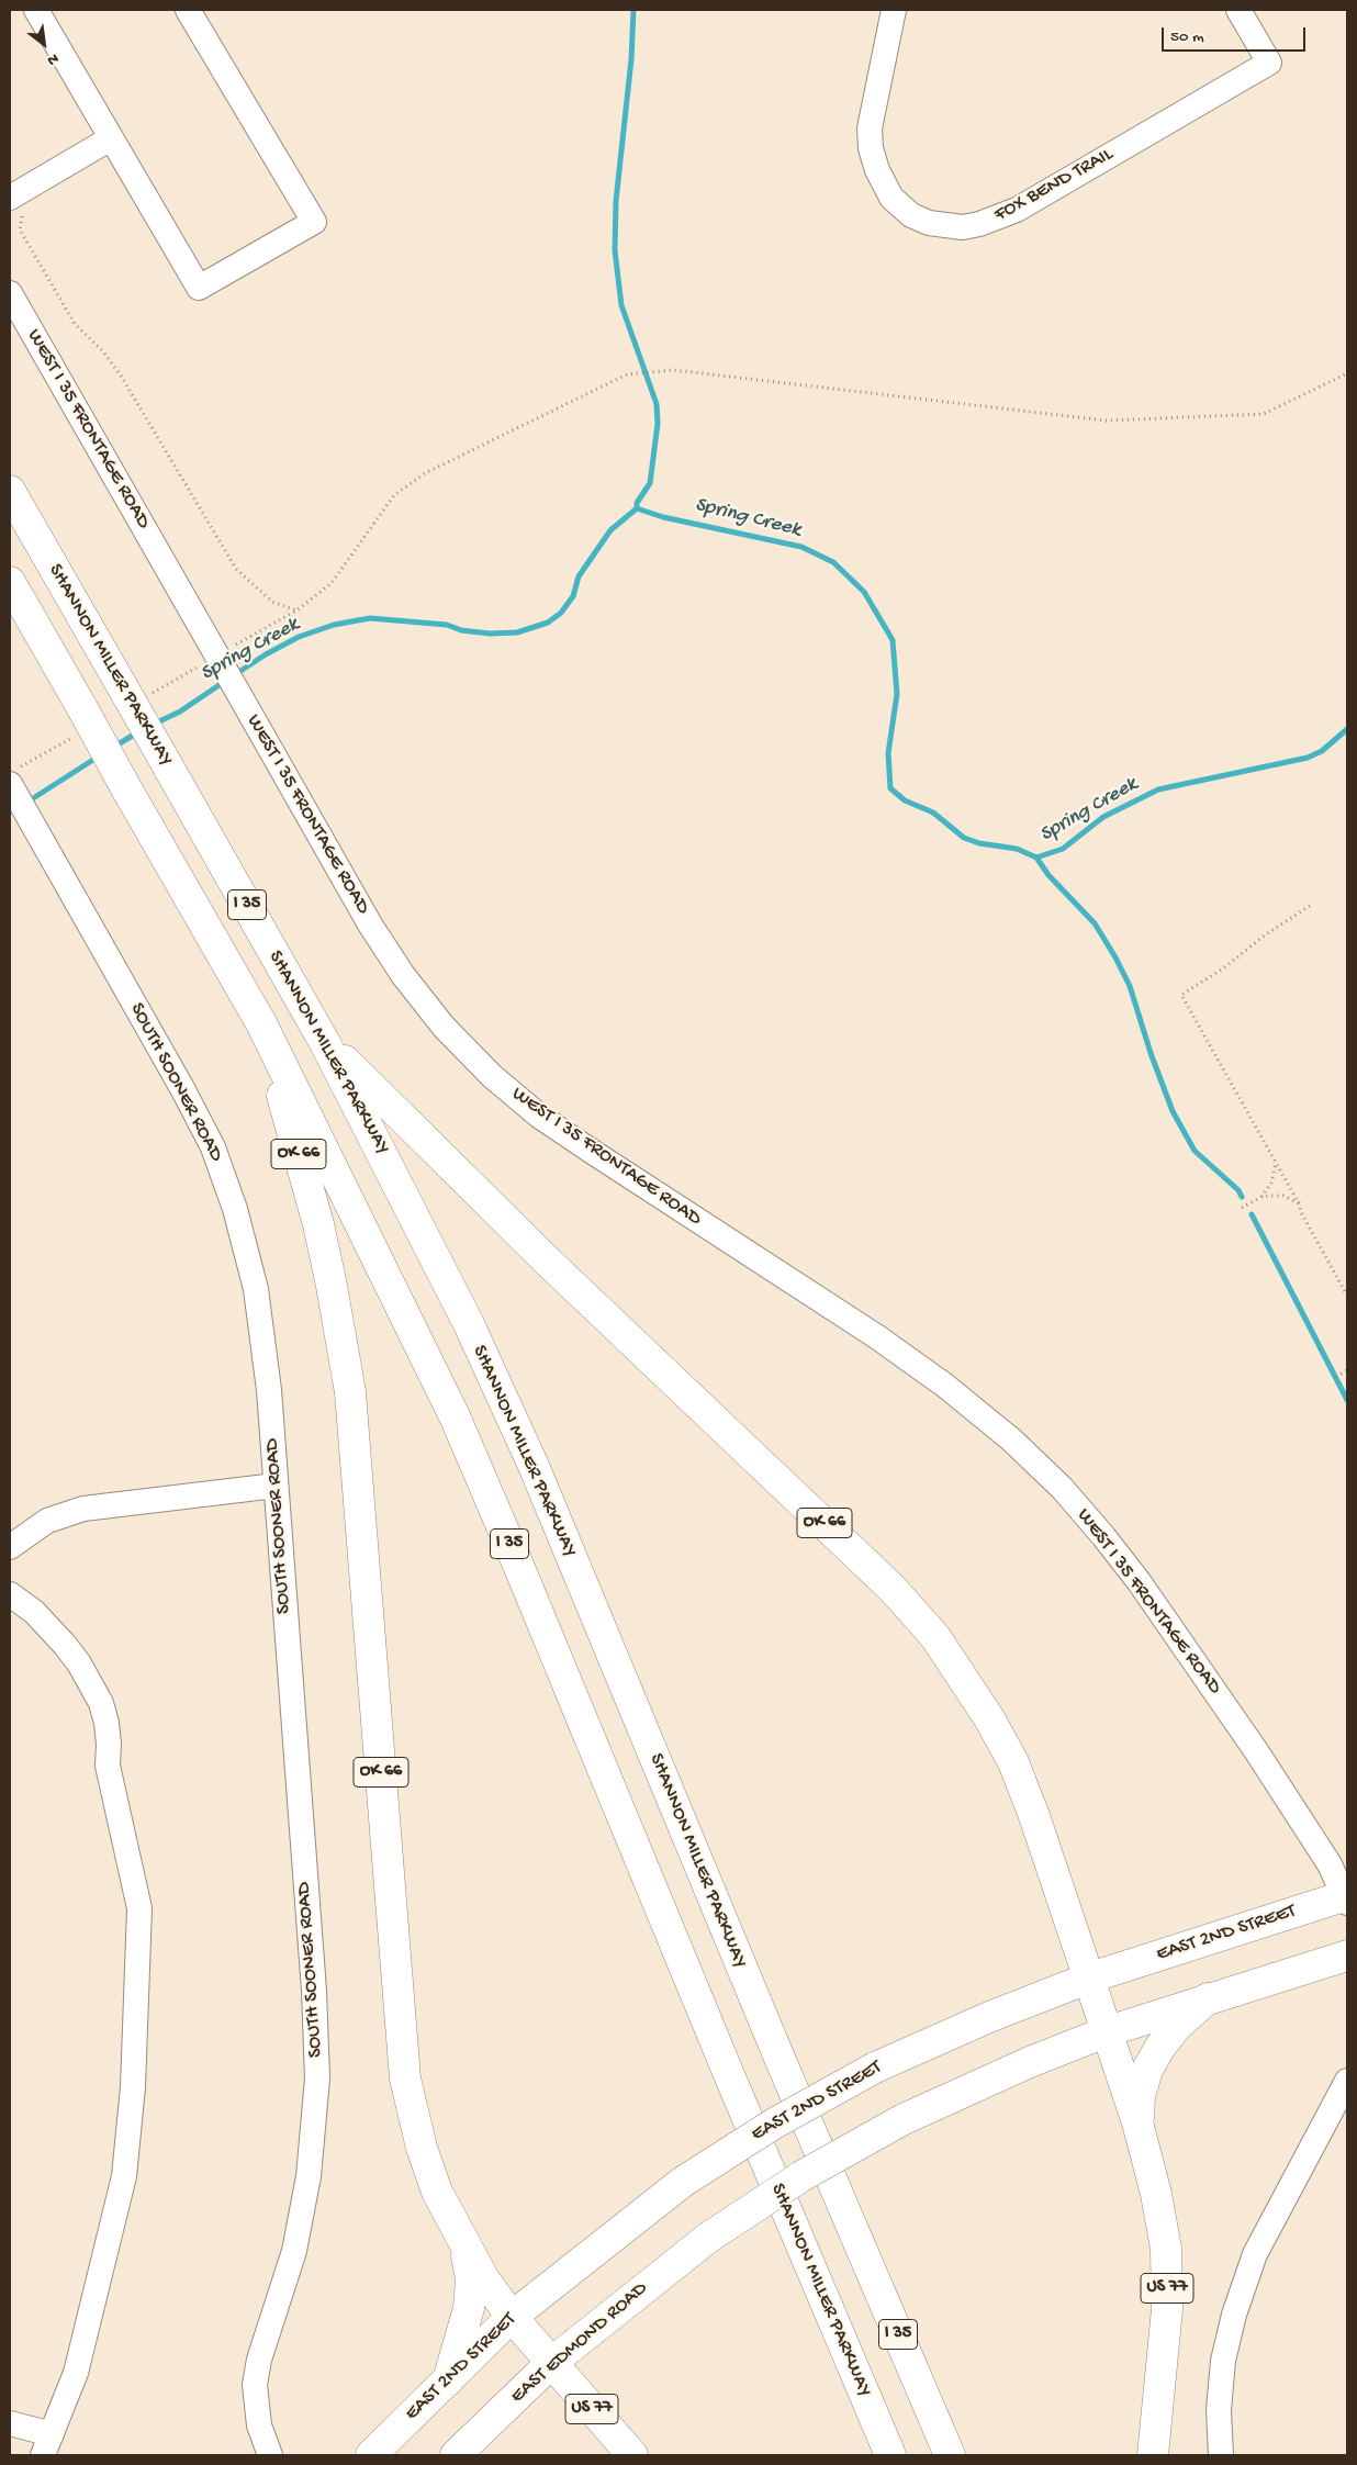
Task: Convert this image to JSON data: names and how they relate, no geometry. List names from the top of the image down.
{
  "streets": {
    "main road": [
      "SHANNON MILLER PARKWAY",
      "I 35",
      "OK 66",
      "EAST 2ND STREET",
      "US 77",
      "EAST EDMOND ROAD"
    ],
    "street": ["FOX BEND TRAIL", "WEST I 35 FRONTAGE ROAD", "SOUTH SOONER ROAD"]
  },
  "crossings": [
    ["WEST I 35 FRONTAGE ROAD", "EAST 2ND STREET"],
    ["SHANNON MILLER PARKWAY", "OK 66"],
    ["OK 66", "EAST 2ND STREET"],
    ["OK 66", "EAST EDMOND ROAD"],
    ["EAST 2ND STREET", "US 77"],
    ["US 77", "EAST EDMOND ROAD"]
  ],
  "water": ["Spring Creek"],
  "scale_bar": "50 m",
  "north": "bottom right"
}
